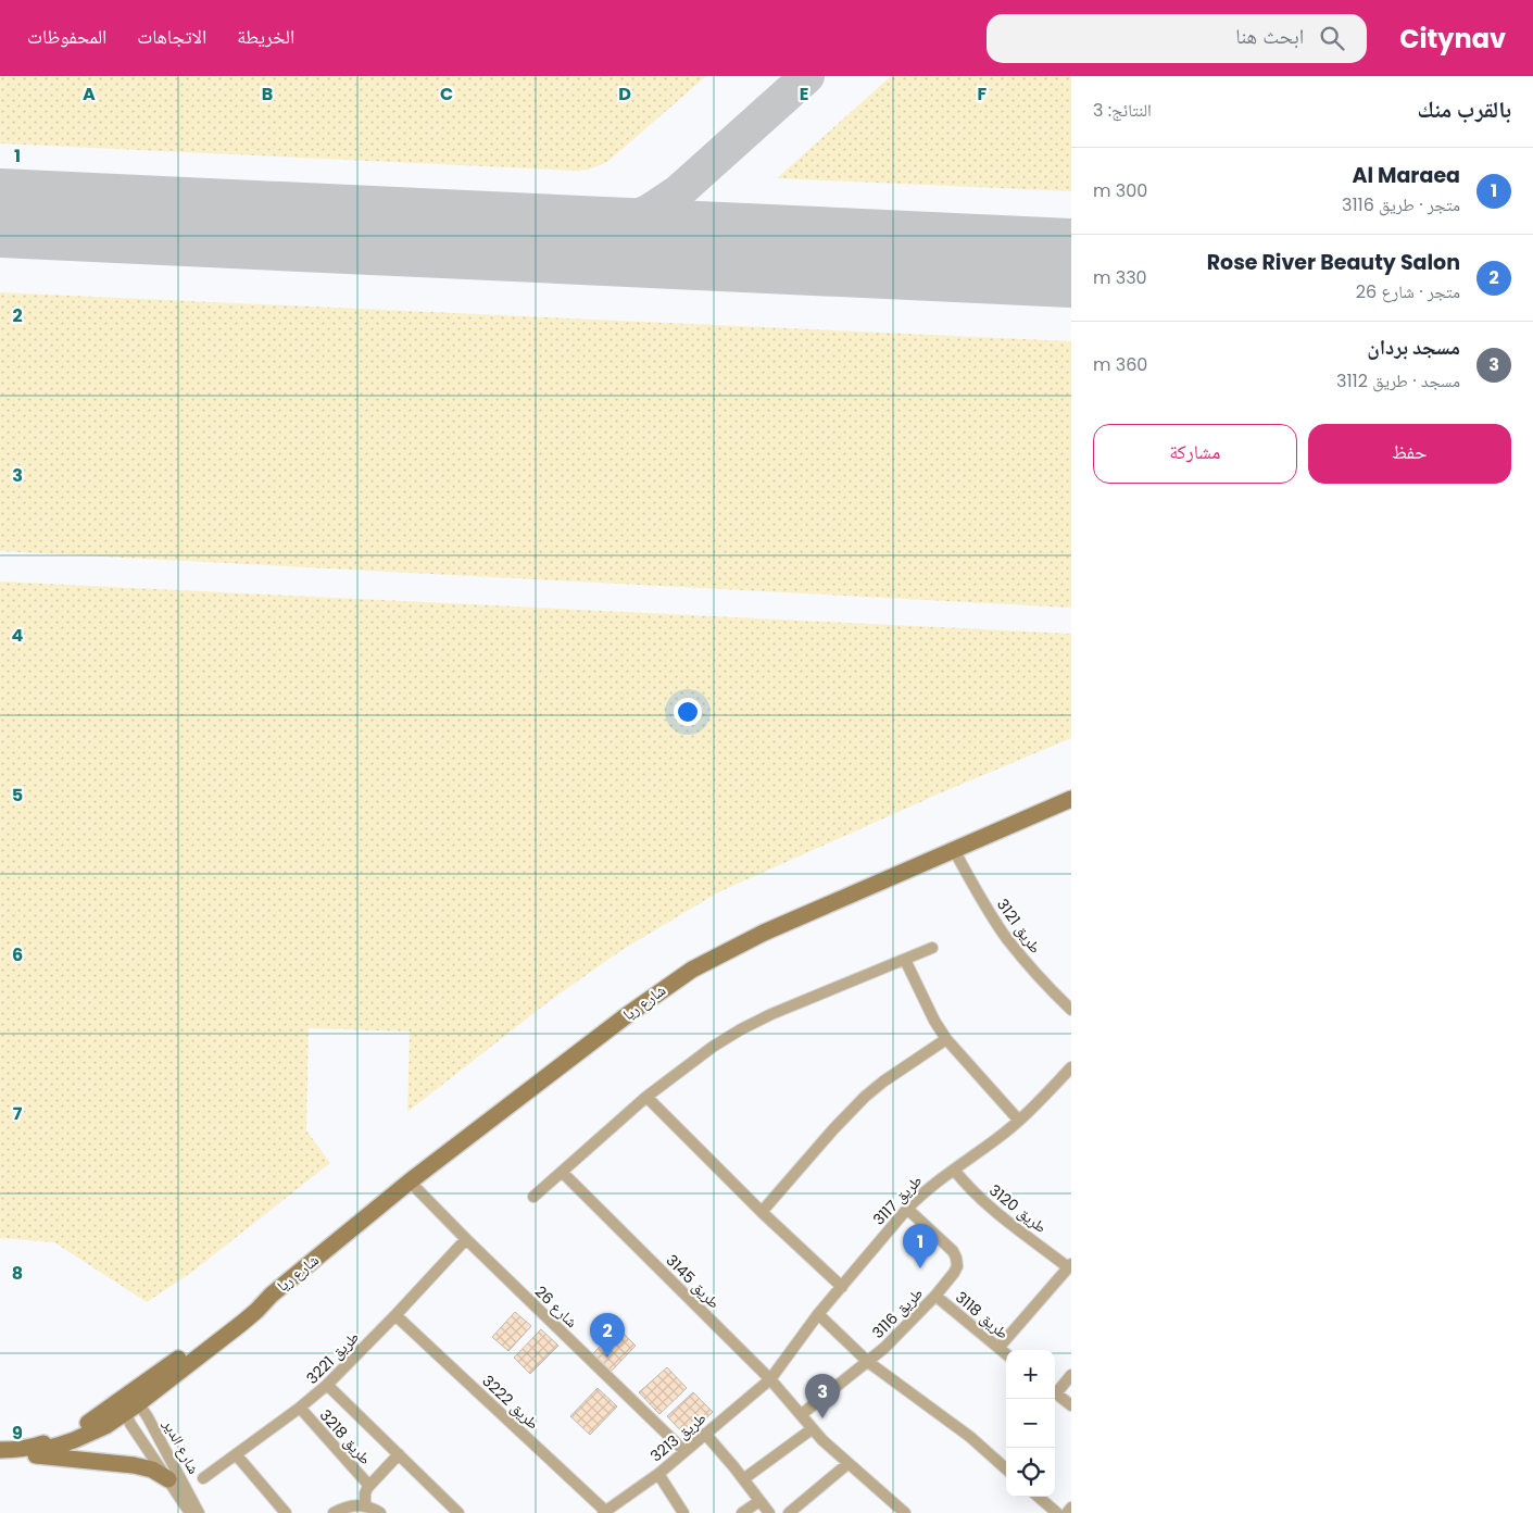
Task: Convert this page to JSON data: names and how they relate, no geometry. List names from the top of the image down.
{
  "streets": {
    "main road": ["شارع ريا"],
    "street": [
      "طريق 3121",
      "طريق 3117",
      "طريق 3120",
      "طريق 3145",
      "شارع 26",
      "طريق 3116",
      "طريق 3118",
      "طريق 3221",
      "طريق 3222",
      "طريق 3218",
      "طريق 3213",
      "شارع الدير"
    ]
  },
  "crossings": [
    ["طريق 3121", "شارع ريا"],
    ["شارع ريا", "شارع 26"],
    ["شارع ريا", "شارع الدير"],
    ["طريق 3117", "طريق 3120"],
    ["طريق 3117", "طريق 3145"],
    ["طريق 3117", "طريق 3116"],
    ["طريق 3117", "طريق 3213"],
    ["طريق 3120", "طريق 3118"],
    ["طريق 3145", "طريق 3116"],
    ["طريق 3145", "طريق 3213"],
    ["شارع 26", "طريق 3221"],
    ["شارع 26", "طريق 3213"],
    ["طريق 3116", "طريق 3118"],
    ["طريق 3221", "طريق 3222"],
    ["طريق 3221", "طريق 3218"],
    ["طريق 3222", "طريق 3213"]
  ],
  "page": {
    "header": "Citynav",
    "search": "ابحث هنا",
    "nav": ["الخريطة", "الاتجاهات", "المحفوظات"],
    "heading": ["بالقرب منك", "النتائج: 3"],
    "list": [
      {
        "mark": "1",
        "name": "Al Maraea",
        "note": "متجر · طريق 3116",
        "value": "300 m"
      },
      {
        "mark": "2",
        "name": "Rose River Beauty Salon",
        "note": "متجر · شارع 26",
        "value": "330 m"
      },
      {
        "mark": "3",
        "name": "مسجد بردان",
        "note": "مسجد · طريق 3112",
        "value": "360 m"
      }
    ],
    "buttons": ["حفظ", "مشاركة"],
    "pins": ["1", "2", "3"],
    "map_buttons": ["+", "−"]
  },
  "grid": {
    "columns": [
      "A",
      "B",
      "C",
      "D",
      "E",
      "F"
    ],
    "rows": [
      "1",
      "2",
      "3",
      "4",
      "5",
      "6",
      "7",
      "8",
      "9"
    ]
  }
}
